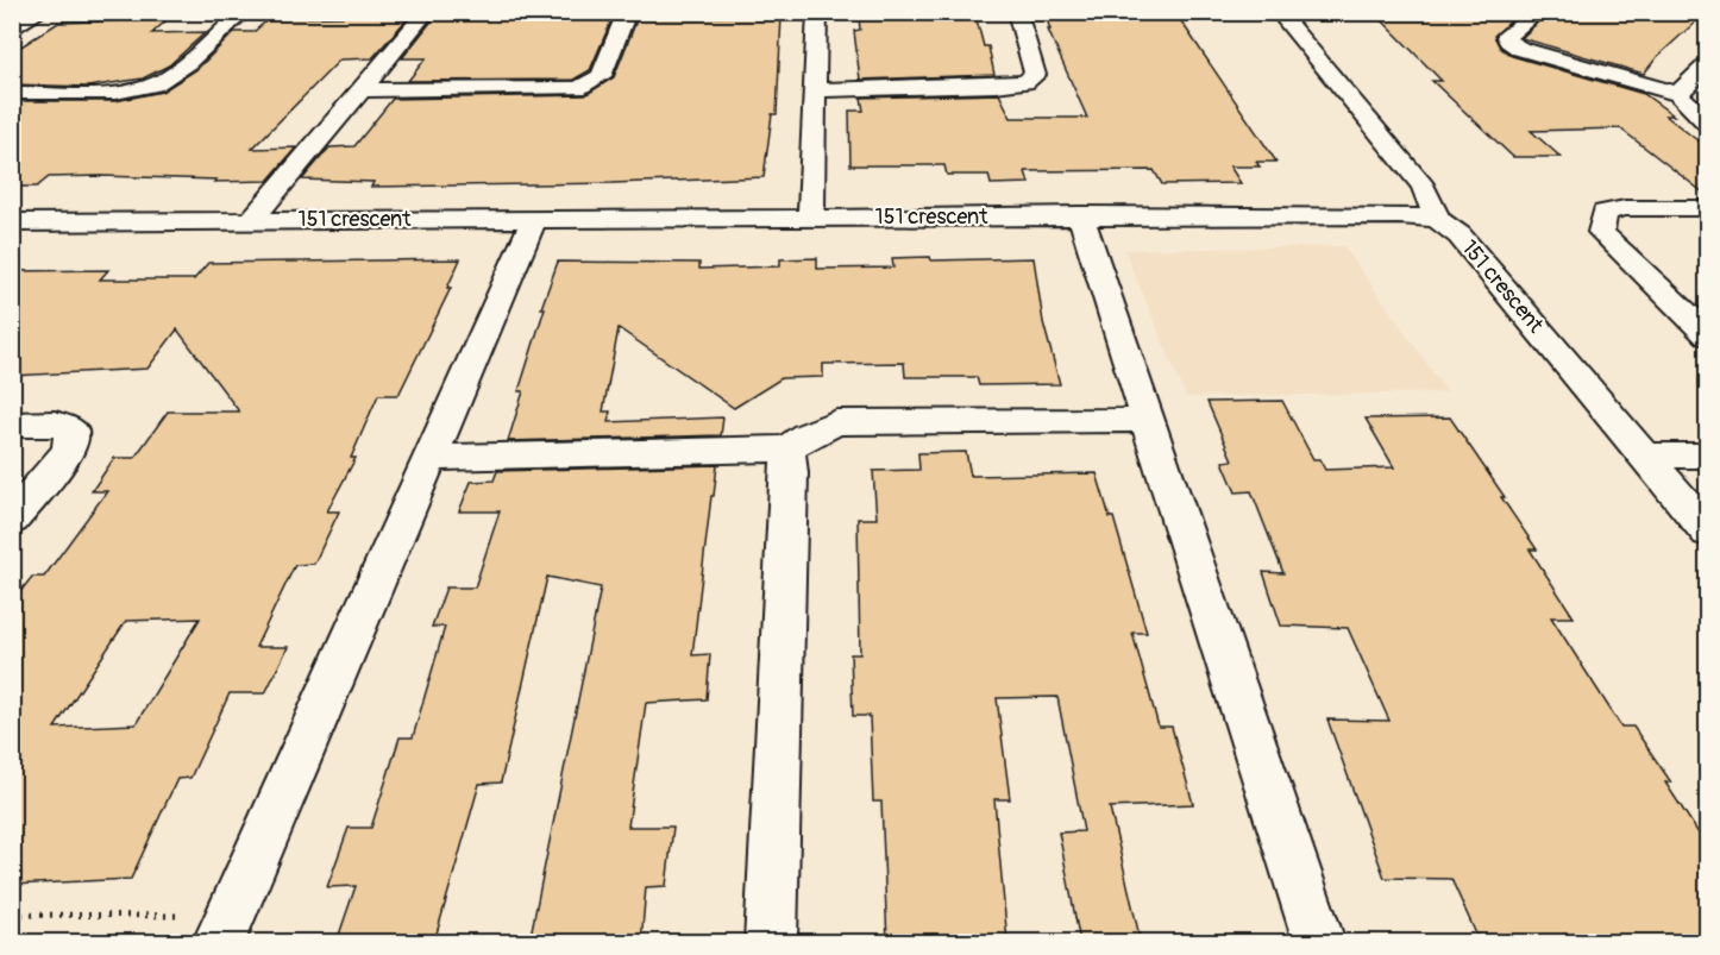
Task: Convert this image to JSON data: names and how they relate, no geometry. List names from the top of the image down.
{
  "streets": {
    "street": ["151 crescent"]
  }
}
